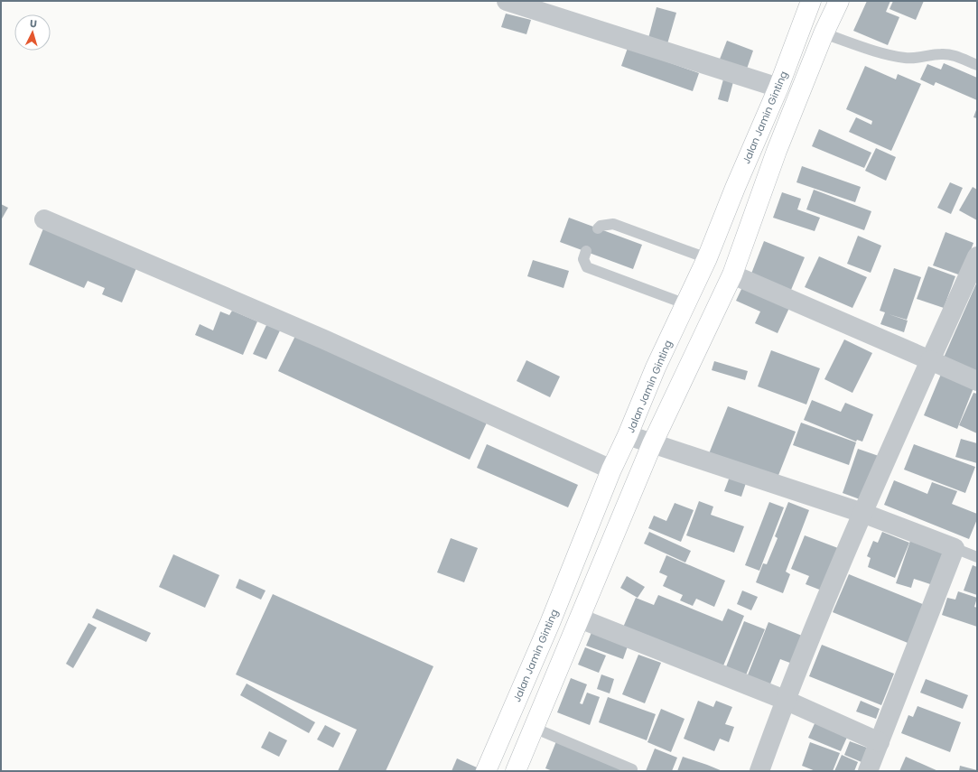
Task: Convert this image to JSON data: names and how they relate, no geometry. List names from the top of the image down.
{
  "streets": {
    "highway": ["Jalan Jamin Ginting"]
  },
  "north": "top"
}
